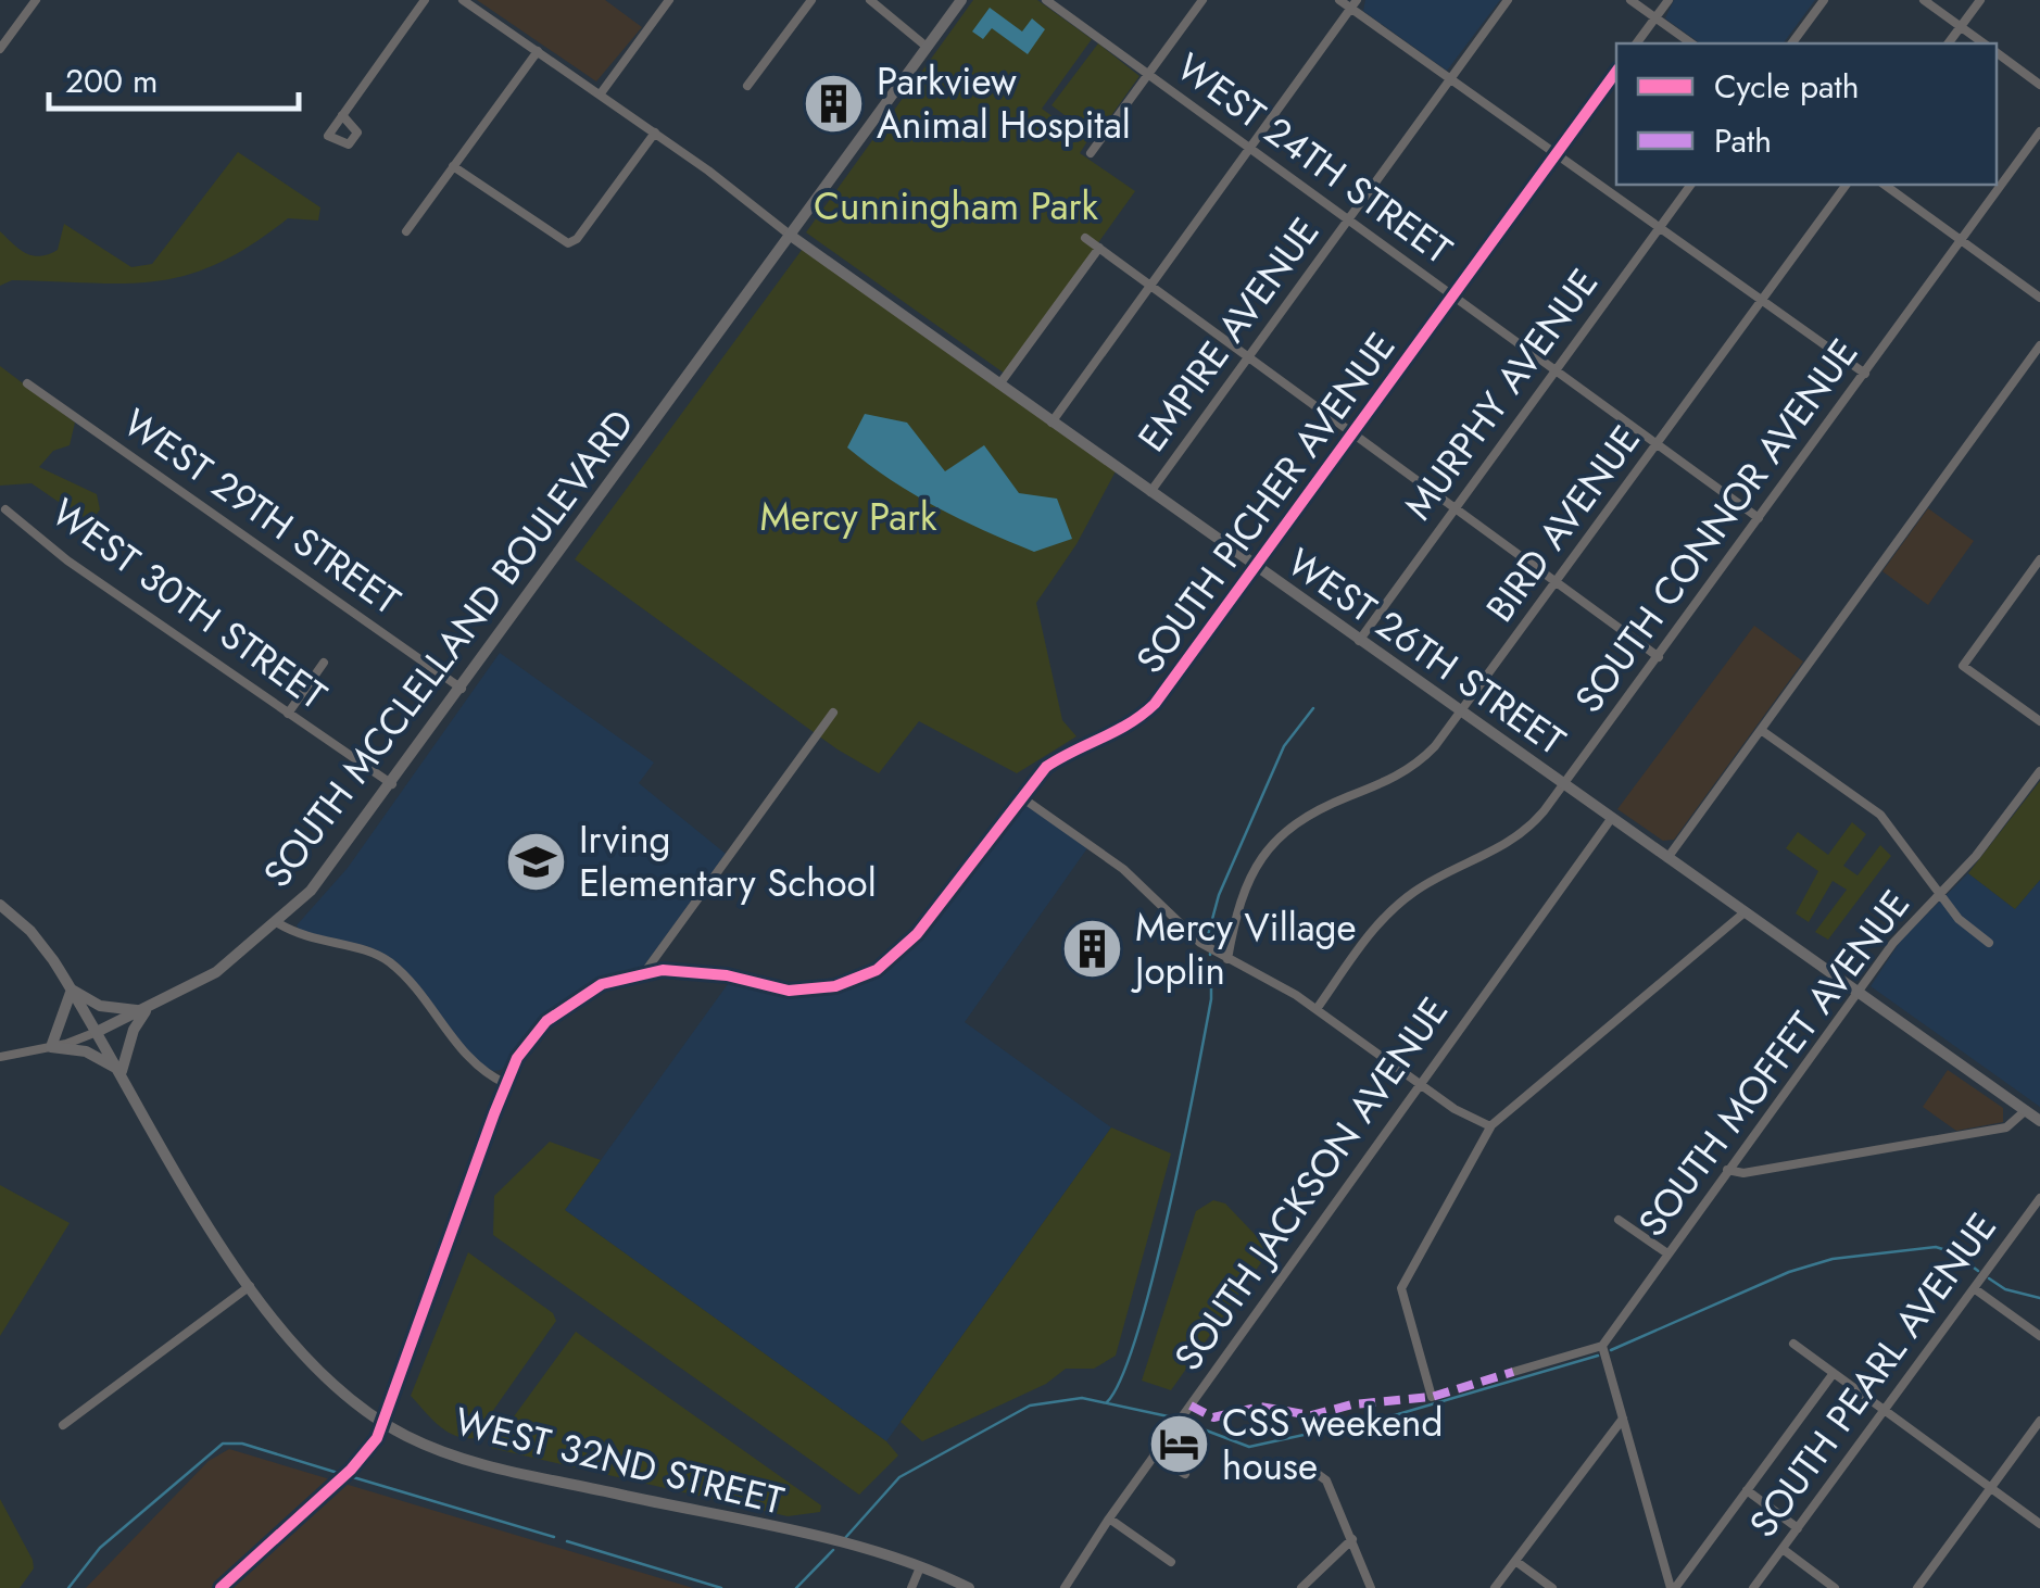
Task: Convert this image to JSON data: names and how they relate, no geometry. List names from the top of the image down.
{
  "streets": {
    "main road": ["SOUTH MCCLELLAND BOULEVARD", "WEST 26TH STREET", "WEST 32ND STREET"],
    "street": [
      "WEST 24TH STREET",
      "EMPIRE AVENUE",
      "MURPHY AVENUE",
      "SOUTH PICHER AVENUE",
      "WEST 29TH STREET",
      "BIRD AVENUE",
      "SOUTH CONNOR AVENUE",
      "WEST 30TH STREET",
      "SOUTH MOFFET AVENUE",
      "SOUTH JACKSON AVENUE",
      "SOUTH PEARL AVENUE"
    ]
  },
  "crossings": [
    ["WEST 24TH STREET", "EMPIRE AVENUE"],
    ["WEST 24TH STREET", "MURPHY AVENUE"],
    ["WEST 24TH STREET", "SOUTH PICHER AVENUE"],
    ["WEST 24TH STREET", "BIRD AVENUE"],
    ["WEST 24TH STREET", "SOUTH CONNOR AVENUE"],
    ["EMPIRE AVENUE", "WEST 26TH STREET"],
    ["MURPHY AVENUE", "WEST 26TH STREET"],
    ["SOUTH PICHER AVENUE", "WEST 26TH STREET"],
    ["SOUTH PICHER AVENUE", "WEST 32ND STREET"],
    ["WEST 29TH STREET", "SOUTH MCCLELLAND BOULEVARD"],
    ["BIRD AVENUE", "WEST 26TH STREET"],
    ["SOUTH CONNOR AVENUE", "WEST 26TH STREET"],
    ["WEST 30TH STREET", "SOUTH MCCLELLAND BOULEVARD"],
    ["SOUTH MCCLELLAND BOULEVARD", "WEST 26TH STREET"],
    ["SOUTH MCCLELLAND BOULEVARD", "WEST 32ND STREET"],
    ["WEST 26TH STREET", "SOUTH MOFFET AVENUE"],
    ["WEST 26TH STREET", "SOUTH JACKSON AVENUE"]
  ],
  "parks": ["Cunningham Park", "Mercy Park"],
  "places": {
    "building": ["Parkview Animal Hospital", "Mercy Village Joplin"],
    "school or university": ["Irving Elementary School"],
    "hotel": ["CSS weekend house"]
  },
  "legend": ["Cycle path", "Path"],
  "scale_bar": "200 m"
}
